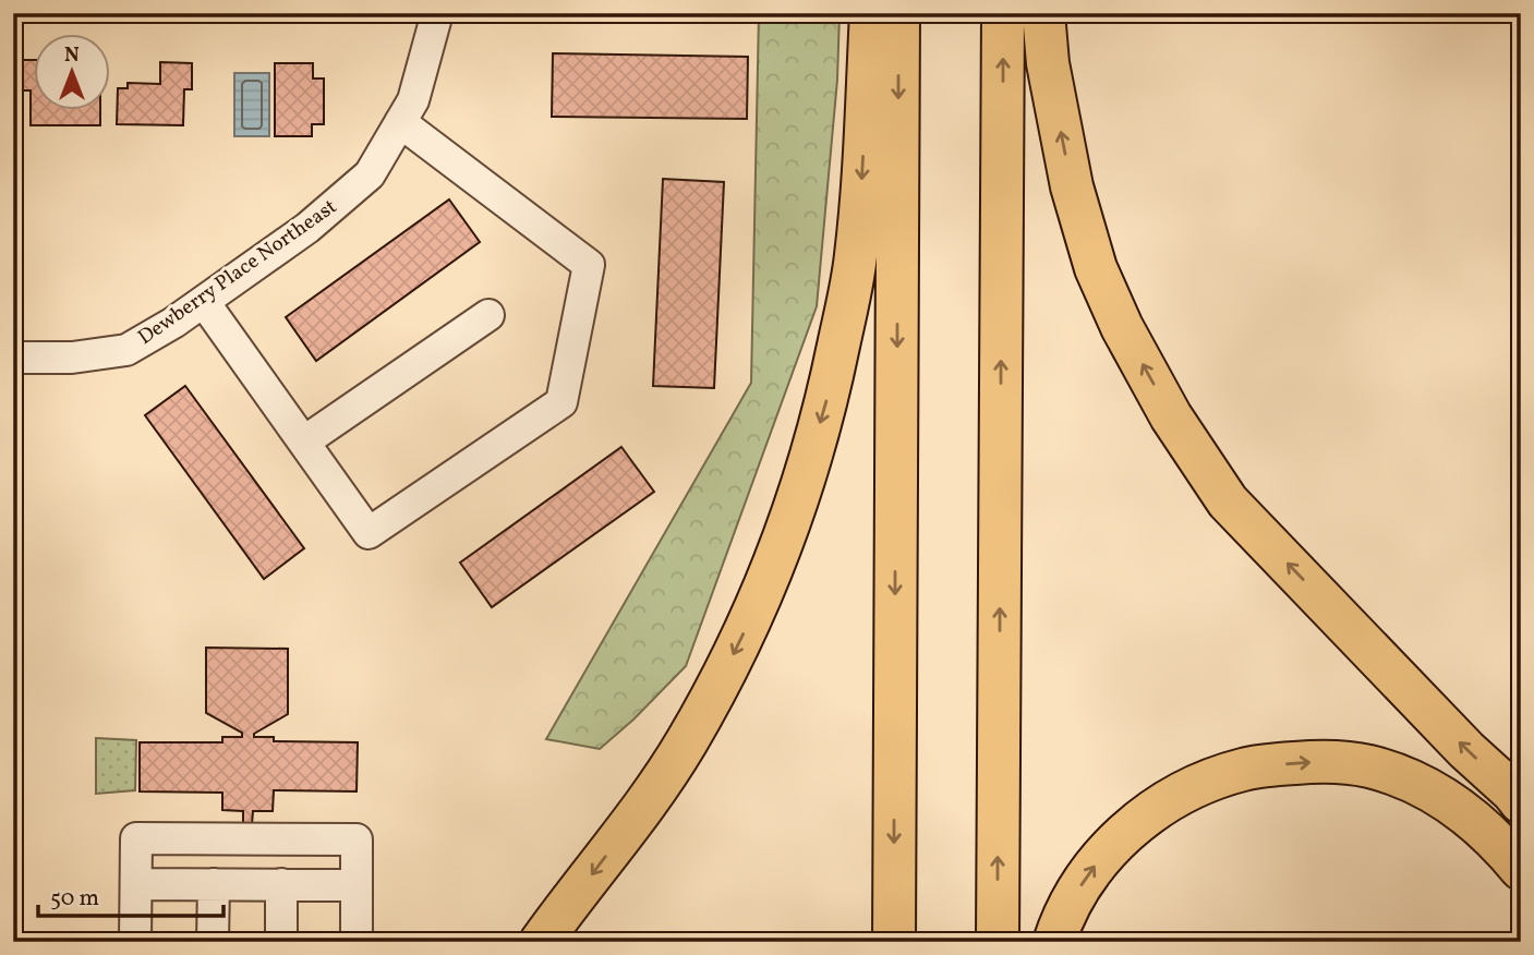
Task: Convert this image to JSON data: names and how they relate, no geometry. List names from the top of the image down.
{
  "streets": {
    "street": ["Dewberry Place Northeast"]
  },
  "scale_bar": "50 m",
  "north": "top"
}
